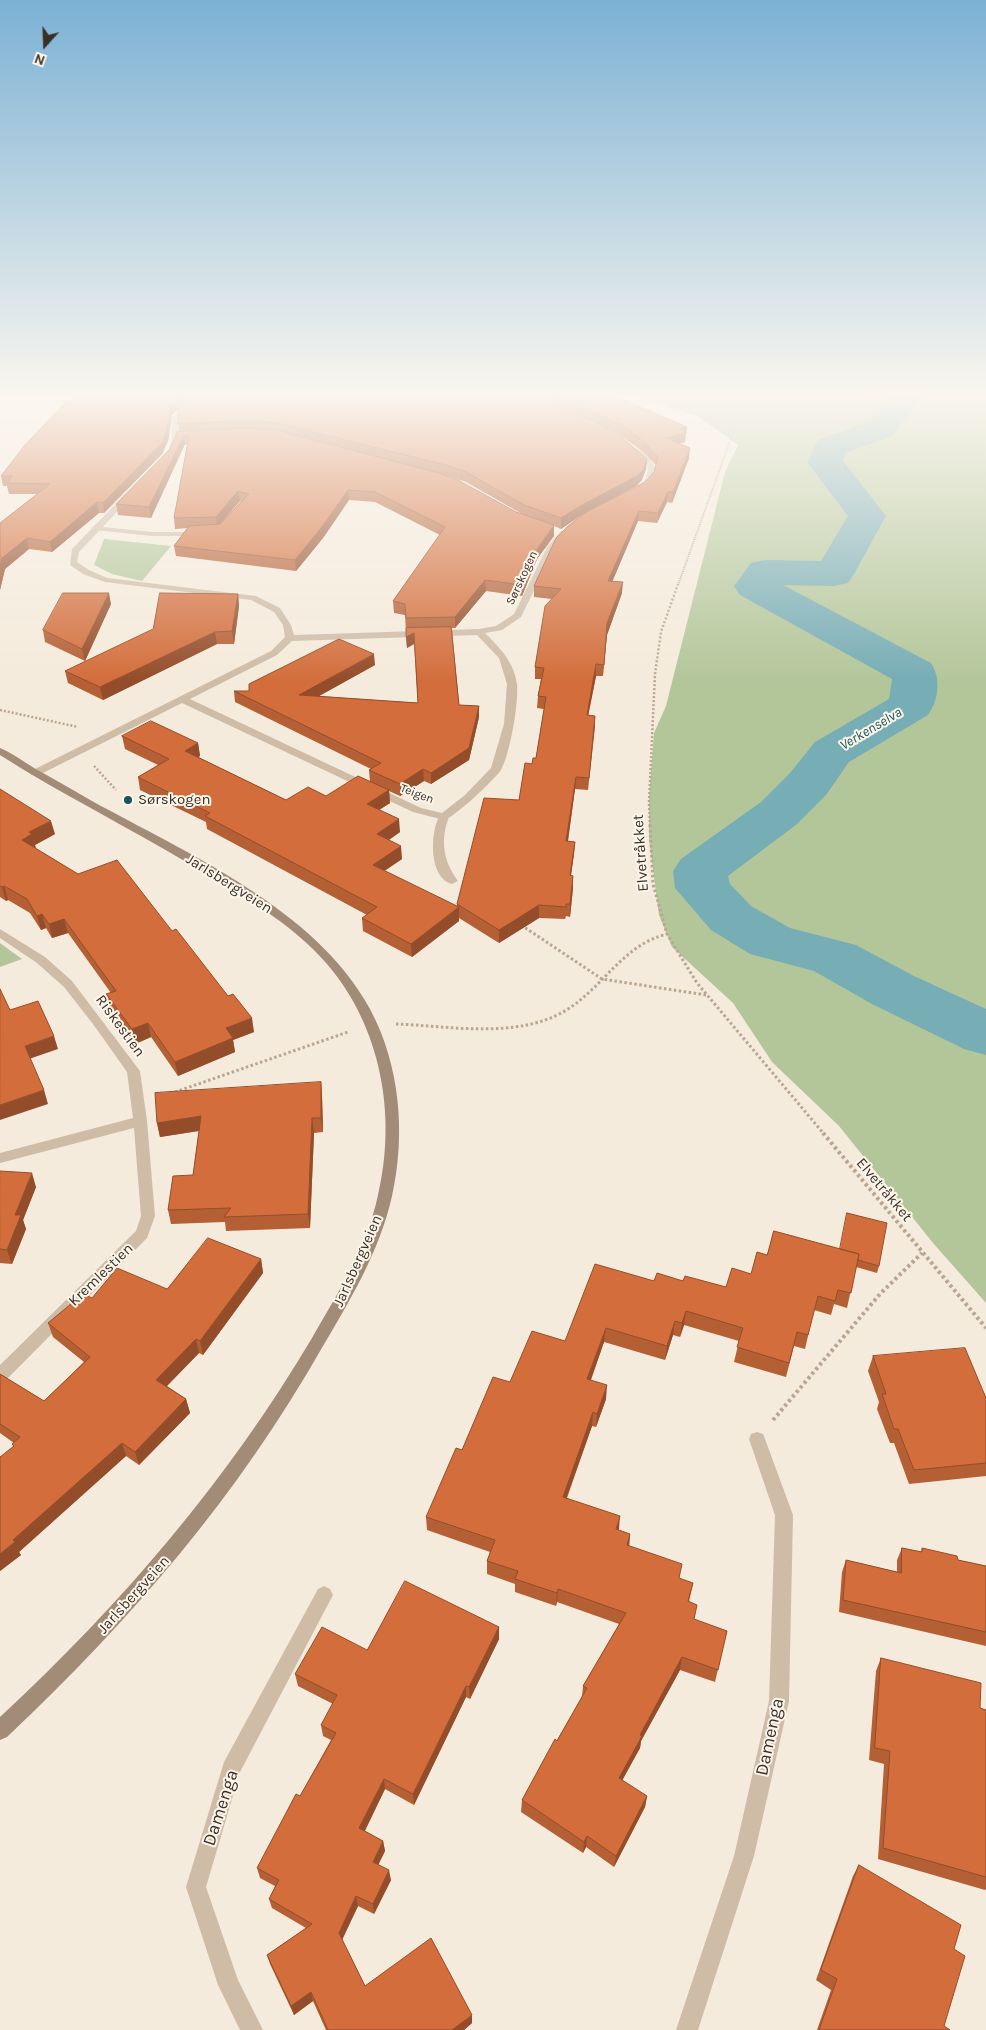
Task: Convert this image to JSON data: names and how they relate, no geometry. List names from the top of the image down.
{
  "streets": {
    "main road": ["Jarlsbergveien"],
    "street": [
      "Sørskogen",
      "Teigen",
      "Riskestien",
      "Kremlestien",
      "Damenga"
    ],
    "path": ["Elvetråkket"]
  },
  "crossings": [
    ["Sørskogen", "Teigen"],
    ["Riskestien", "Kremlestien"]
  ],
  "water": ["Verkenselva"],
  "places": ["Sørskogen"],
  "north": "bottom"
}
